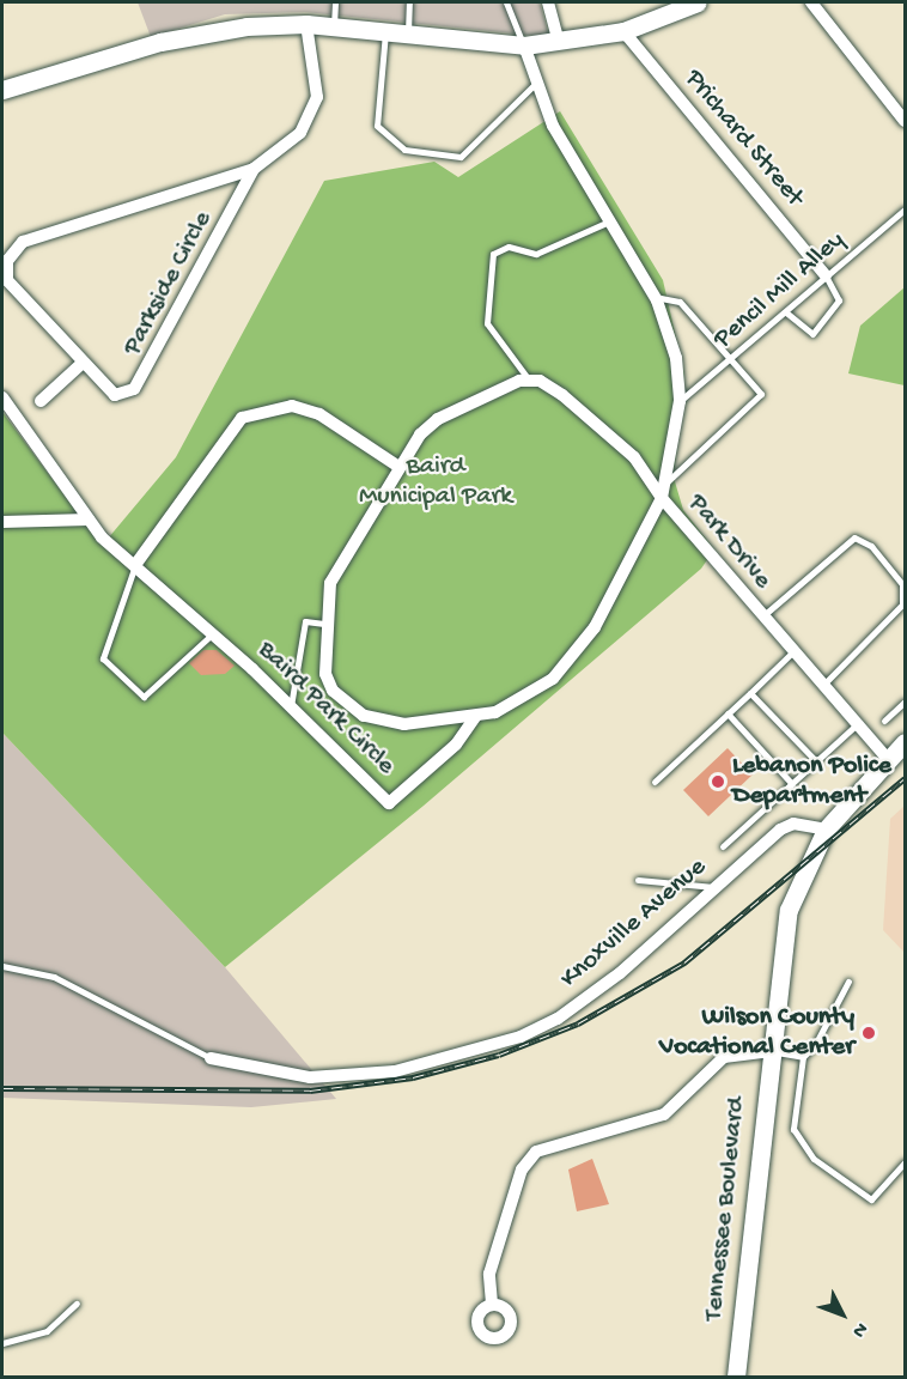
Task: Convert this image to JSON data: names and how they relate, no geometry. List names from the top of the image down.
{
  "streets": {
    "main road": ["Tennessee Boulevard"],
    "street": [
      "Prichard Street",
      "Parkside Circle",
      "Park Drive",
      "Baird Park Circle",
      "Knoxville Avenue"
    ],
    "lane": ["Pencil Mill Alley"]
  },
  "crossings": [
    ["Prichard Street", "Pencil Mill Alley"],
    ["Pencil Mill Alley", "Park Drive"],
    ["Park Drive", "Baird Park Circle"],
    ["Park Drive", "Tennessee Boulevard"],
    ["Knoxville Avenue", "Tennessee Boulevard"]
  ],
  "parks": ["Baird Municipal Park"],
  "places": ["Lebanon Police Department", "Wilson County Vocational Center"],
  "north": "bottom right"
}
